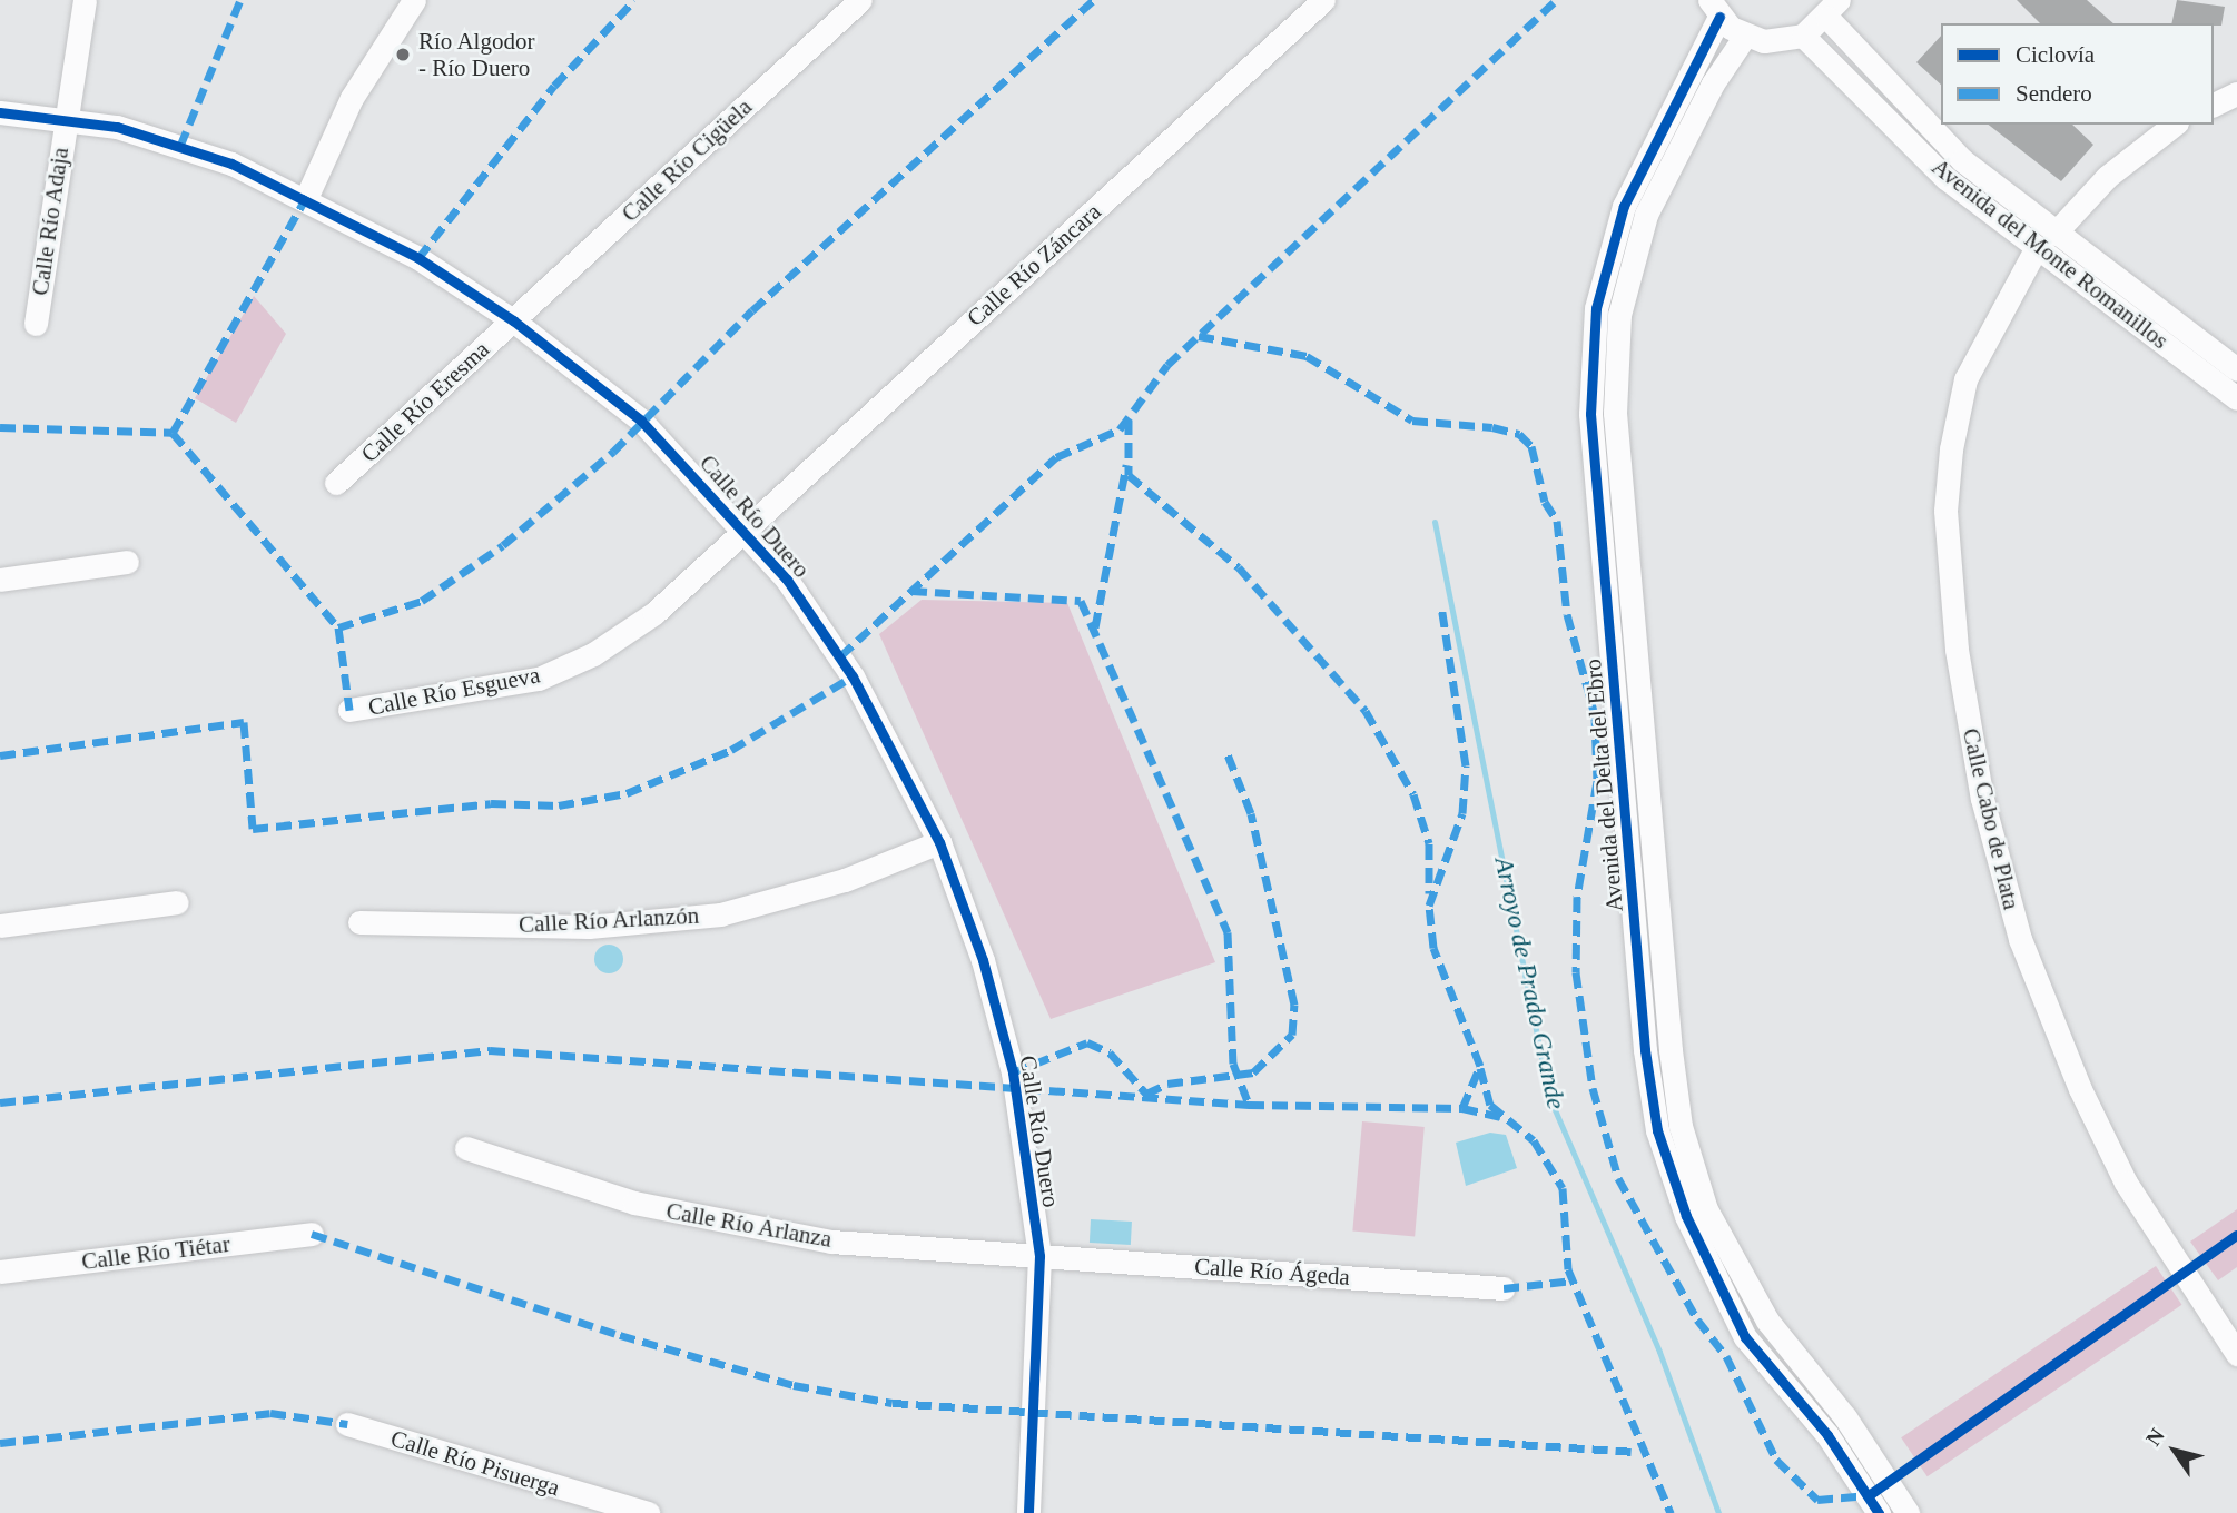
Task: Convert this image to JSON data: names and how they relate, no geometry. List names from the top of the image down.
{
  "streets": {
    "street": [
      "Calle Río Cigüela",
      "Calle Río Adaja",
      "Avenida del Monte Romanillos",
      "Calle Río Záncara",
      "Calle Río Eresma",
      "Calle Río Duero",
      "Calle Río Esgueva",
      "Avenida del Delta del Ebro",
      "Calle Cabo de Plata",
      "Calle Río Arlanzón",
      "Calle Río Arlanza",
      "Calle Río Tiétar",
      "Calle Río Ágeda",
      "Calle Río Pisuerga"
    ]
  },
  "crossings": [
    ["Calle Río Cigüela", "Calle Río Eresma"],
    ["Calle Río Cigüela", "Calle Río Duero"],
    ["Calle Río Adaja", "Calle Río Duero"],
    ["Avenida del Monte Romanillos", "Calle Cabo de Plata"],
    ["Calle Río Záncara", "Calle Río Duero"],
    ["Calle Río Záncara", "Calle Río Esgueva"],
    ["Calle Río Eresma", "Calle Río Duero"],
    ["Calle Río Duero", "Calle Río Esgueva"],
    ["Calle Río Duero", "Calle Río Arlanzón"],
    ["Calle Río Duero", "Calle Río Arlanza"],
    ["Calle Río Duero", "Calle Río Ágeda"],
    ["Calle Río Arlanza", "Calle Río Ágeda"]
  ],
  "water": ["Arroyo de Prado Grande"],
  "places": ["Río Algodor - Río Duero"],
  "legend": ["Ciclovía", "Sendero"],
  "north": "top left"
}
